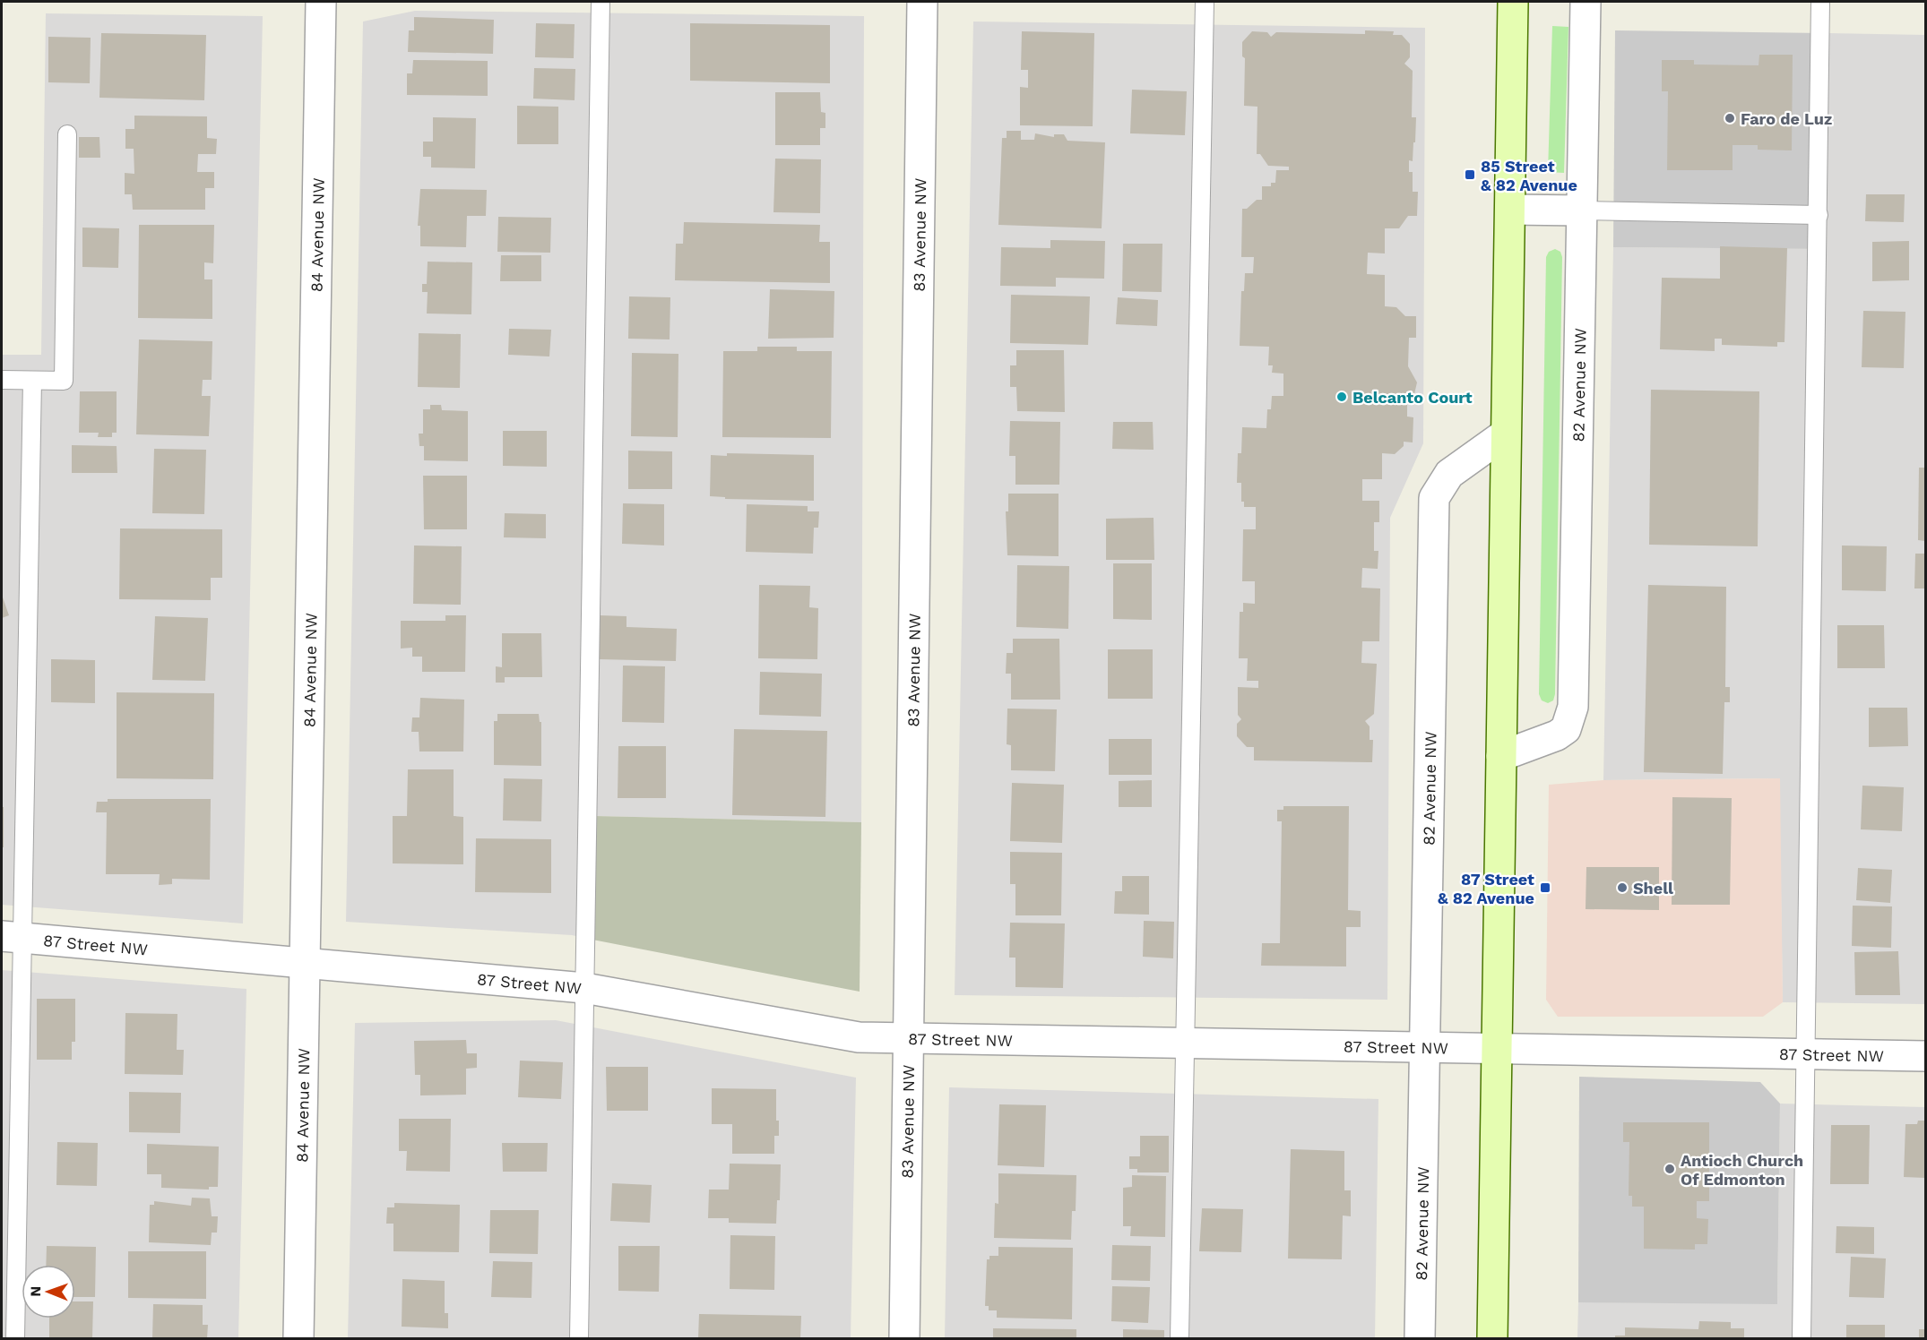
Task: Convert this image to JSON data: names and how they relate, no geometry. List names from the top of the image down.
{
  "streets": {
    "street": [
      "84 Avenue NW",
      "83 Avenue NW",
      "82 Avenue NW",
      "87 Street NW"
    ]
  },
  "crossings": [
    ["84 Avenue NW", "87 Street NW"],
    ["83 Avenue NW", "87 Street NW"],
    ["82 Avenue NW", "87 Street NW"]
  ],
  "places": {
    "other": [
      "Faro de Luz",
      "Belcanto Court",
      "Shell",
      "Antioch Church Of Edmonton"
    ],
    "transit": ["85 Street & 82 Avenue", "87 Street & 82 Avenue"]
  },
  "north": "left"
}
